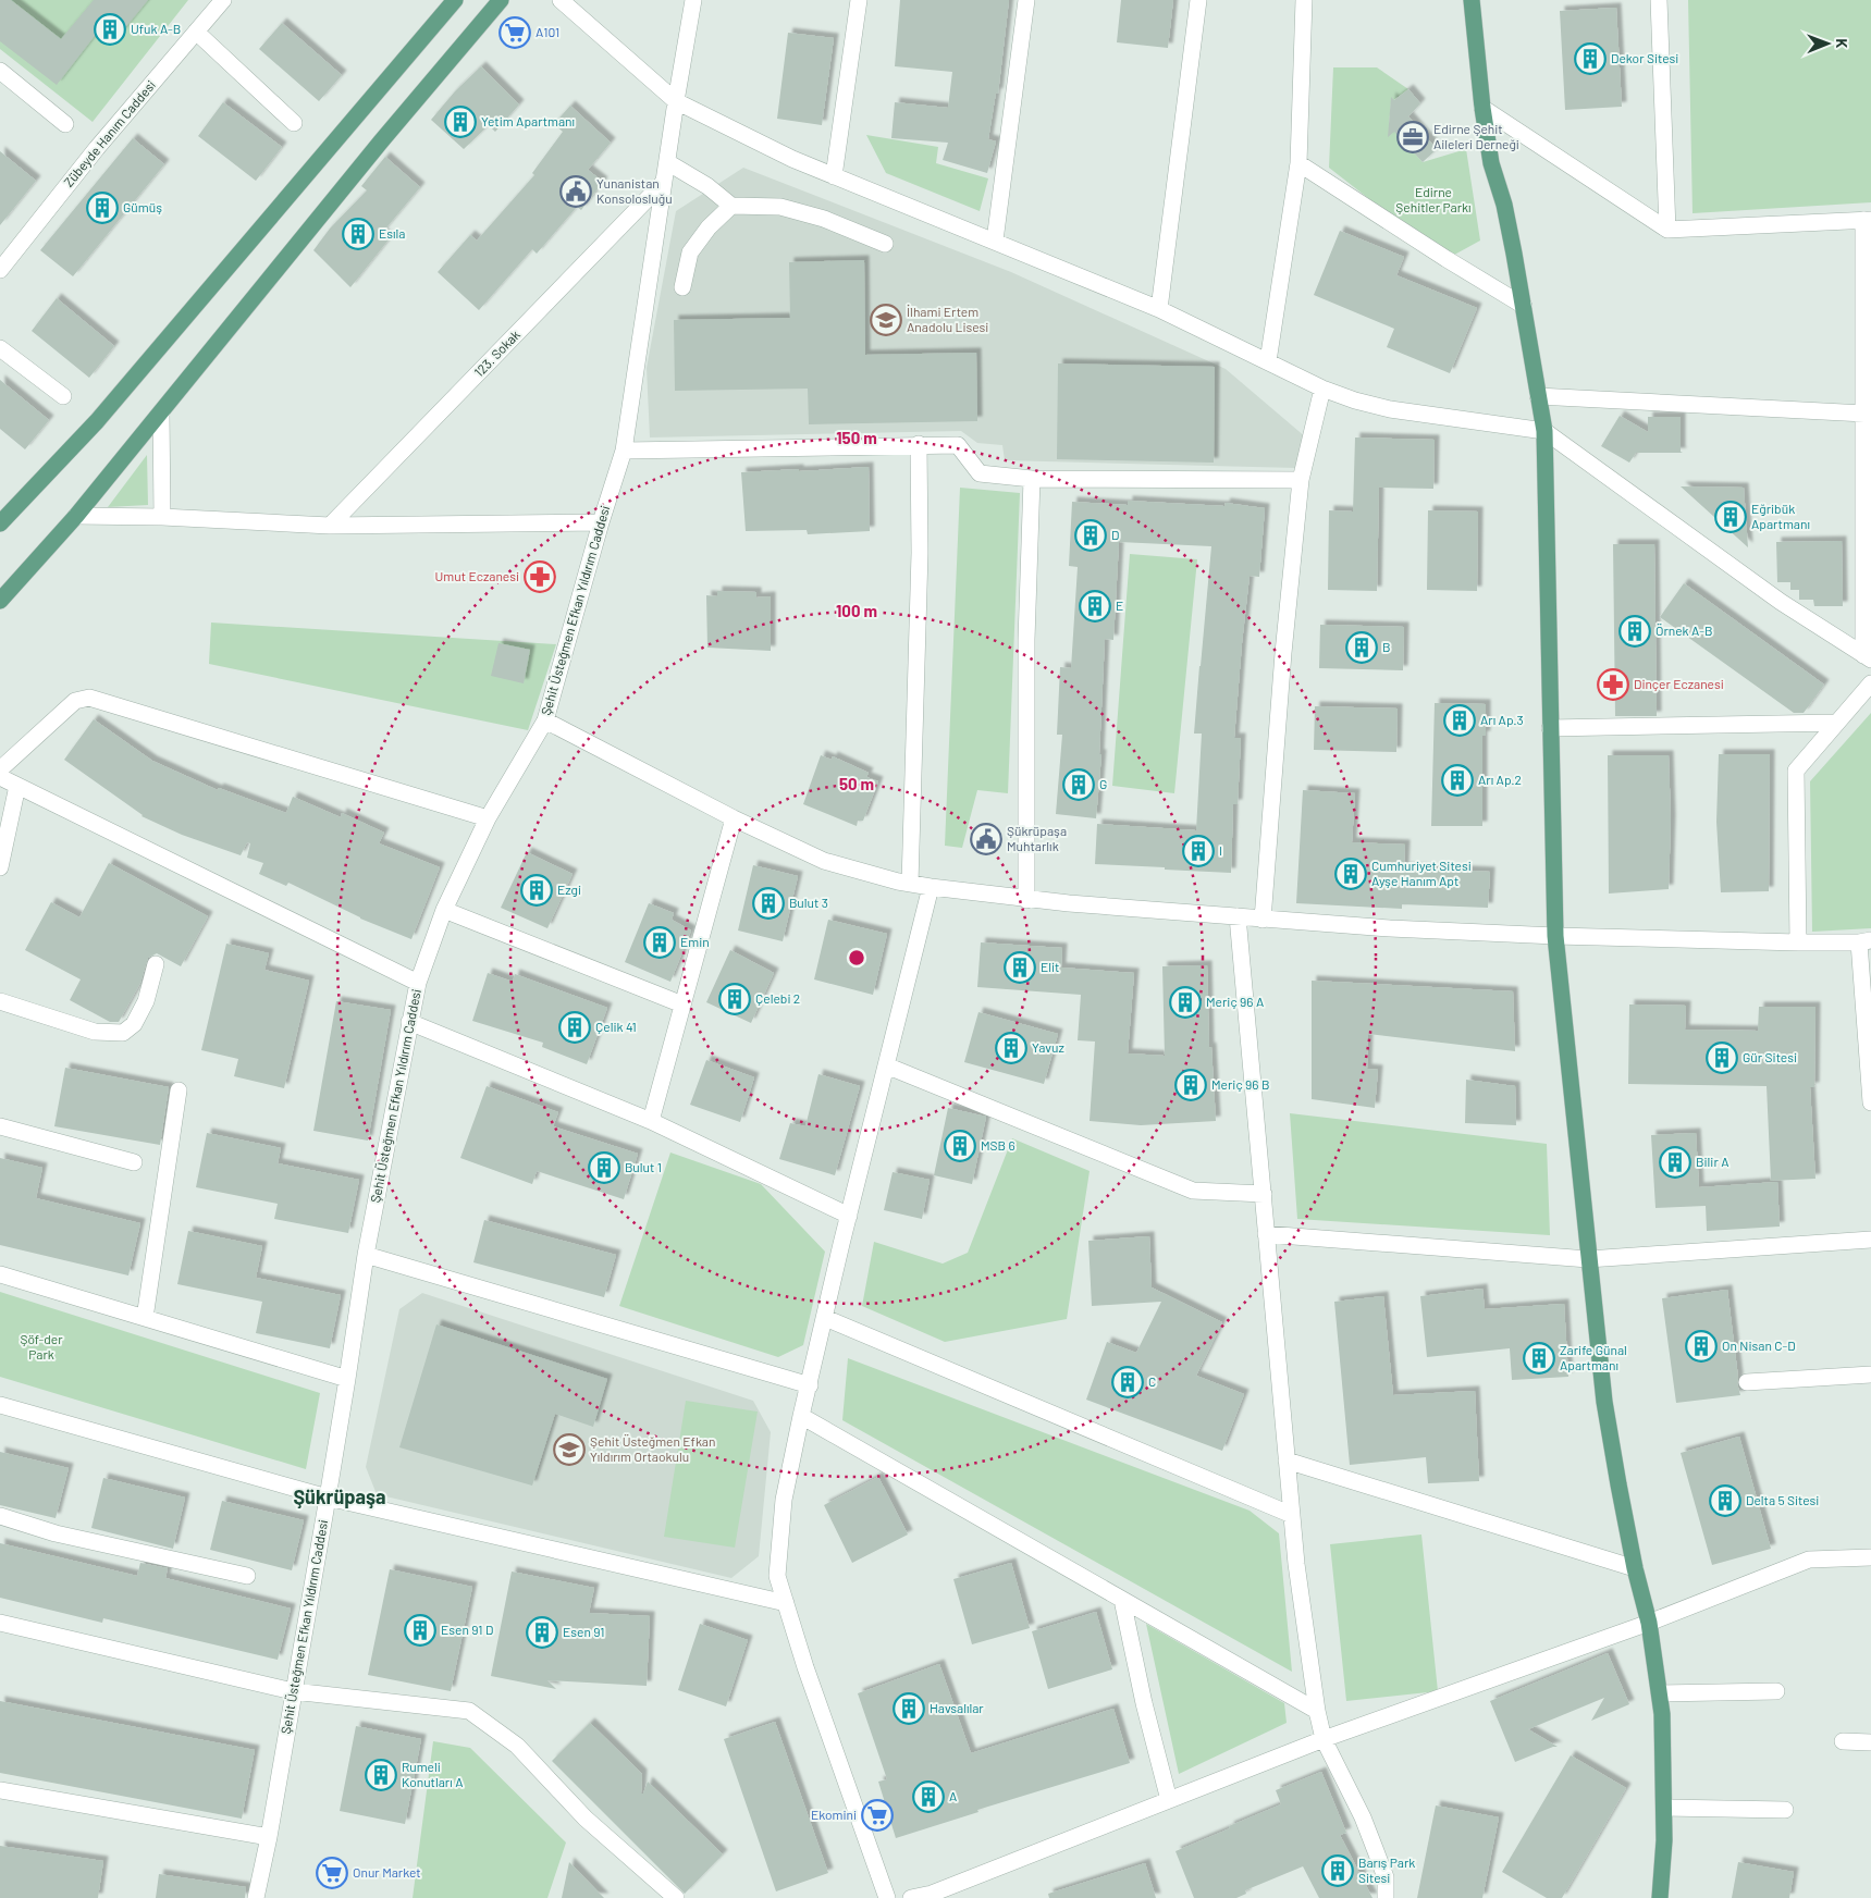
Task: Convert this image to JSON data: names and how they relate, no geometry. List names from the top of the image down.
{
  "streets": {
    "street": ["Zübeyde Hanım Caddesi", "123. Sokak", "Şehit Üsteğmen Efkan Yıldırım Caddesi"]
  },
  "crossings": [
    ["123. Sokak", "Şehit Üsteğmen Efkan Yıldırım Caddesi"]
  ],
  "districts": ["Şükrüpaşa"],
  "parks": ["Edirne Şehitler Parkı", "Şöf-der Park"],
  "places": {
    "building": [
      "Ufuk A-B",
      "Dekor Sitesi",
      "Yetim Apartmanı",
      "Gümüş",
      "Esıla",
      "Eğribük Apartmanı",
      "D",
      "E",
      "Örnek A-B",
      "B",
      "Arı Ap.3",
      "Arı Ap.2",
      "G",
      "I",
      "Cumhuriyet Sitesi Ayşe Hanım Apt",
      "Ezgi",
      "Bulut 3",
      "Emin",
      "Elit",
      "Çelebi 2",
      "Meriç 96 A",
      "Çelik 41",
      "Yavuz",
      "Gür Sitesi",
      "Meriç 96 B",
      "MSB 6",
      "Bilir A",
      "Bulut 1",
      "On Nisan C-D",
      "Zarife Günal Apartmanı",
      "C",
      "Delta 5 Sitesi",
      "Esen 91 D",
      "Esen 91",
      "Havsalılar",
      "Rumeli Konutları A",
      "A",
      "Barış Park Sitesi"
    ],
    "supermarket": ["A101", "Ekomini", "Onur Market"],
    "office": ["Edirne Şehit Aileleri Derneği"],
    "public building": ["Yunanistan Konsolosluğu", "Şükrüpaşa Muhtarlık"],
    "school or university": ["İlhami Ertem Anadolu Lisesi", "Şehit Üsteğmen Efkan Yıldırım Ortaokulu"],
    "pharmacy": ["Umut Eczanesi", "Dinçer Eczanesi"]
  },
  "north": "right",
  "rings": ["150 m", "100 m", "50 m"]
}
